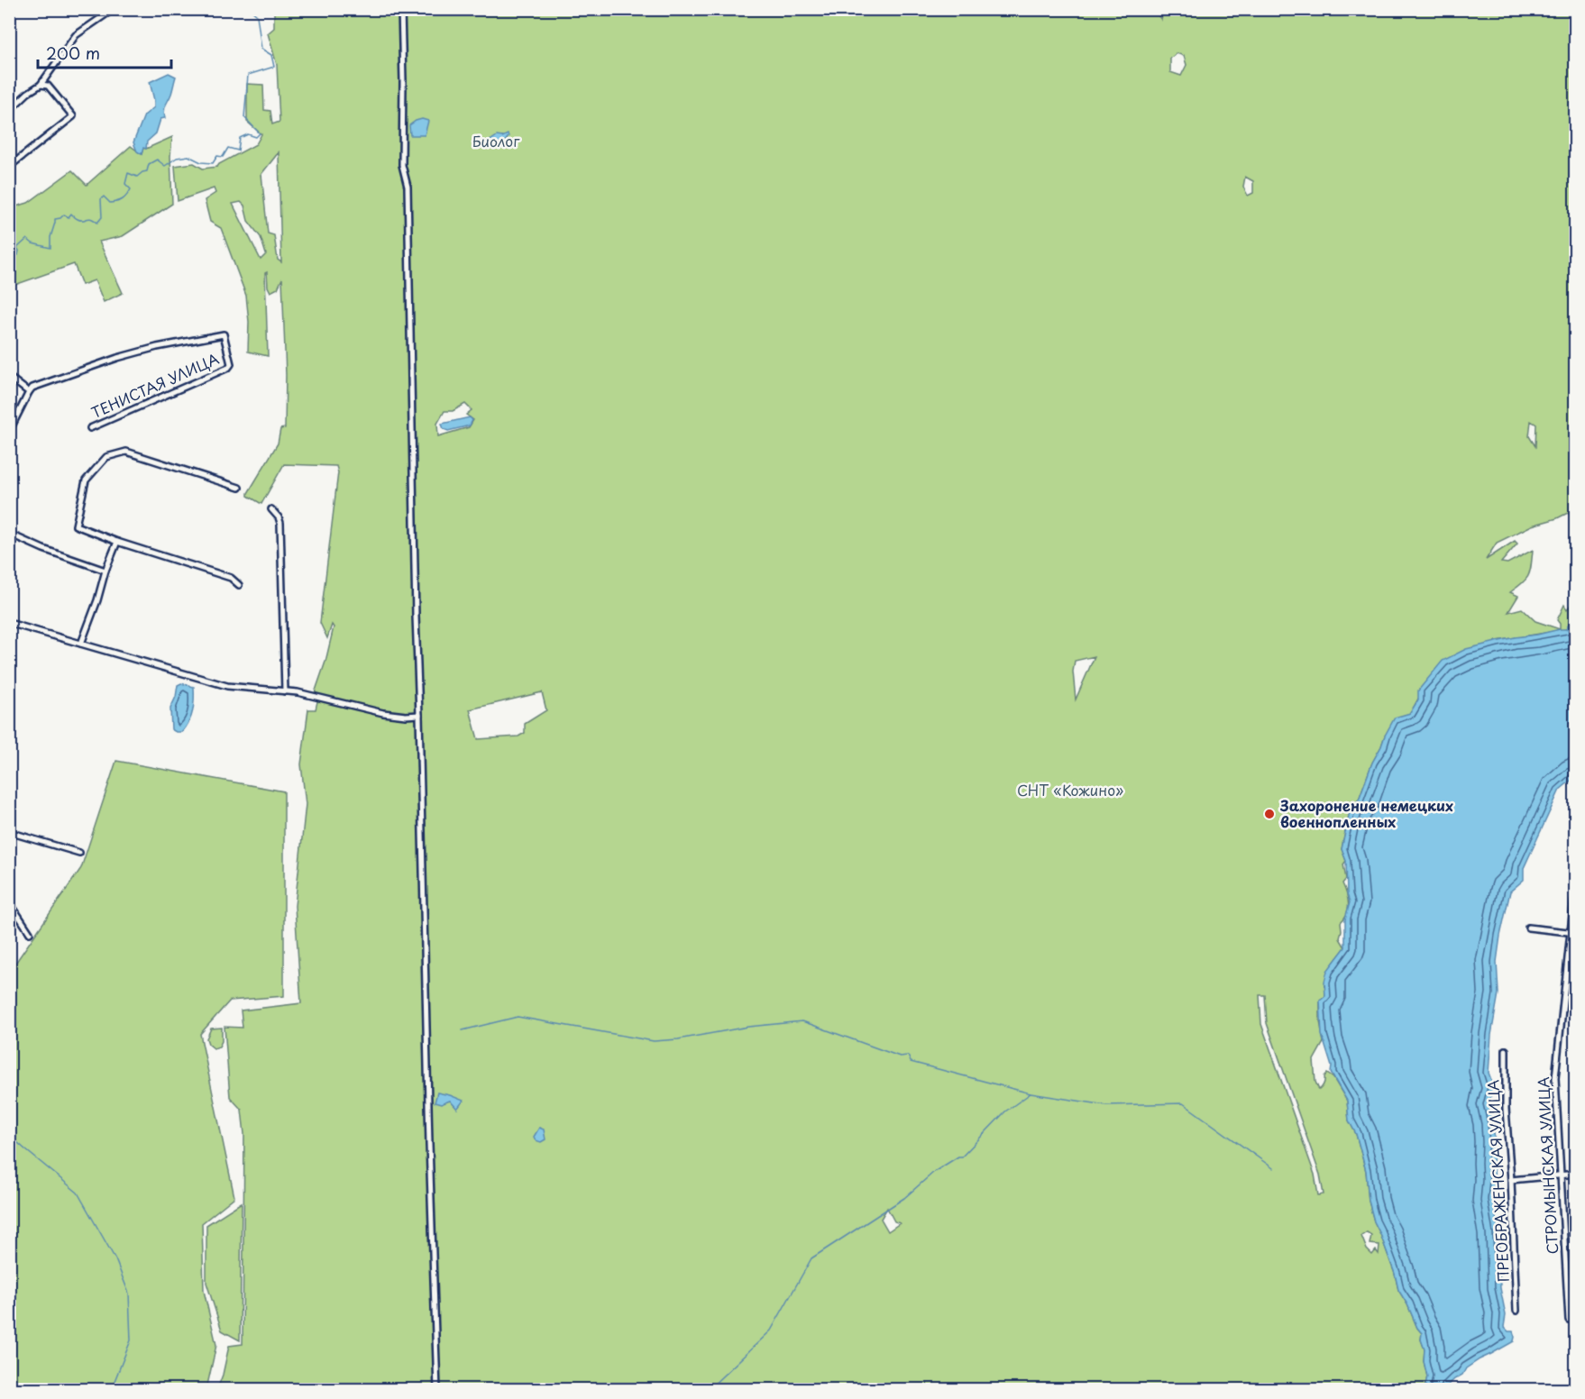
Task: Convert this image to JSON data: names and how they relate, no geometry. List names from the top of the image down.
{
  "streets": {
    "street": ["ТЕНИСТАЯ УЛИЦА", "СТРОМЫНСКАЯ УЛИЦА", "ПРЕОБРАЖЕНСКАЯ УЛИЦА"]
  },
  "parks": ["Биолог", "СНТ «Кожино»"],
  "places": ["Захоронение немецких военнопленных"],
  "scale_bar": "200 m"
}
